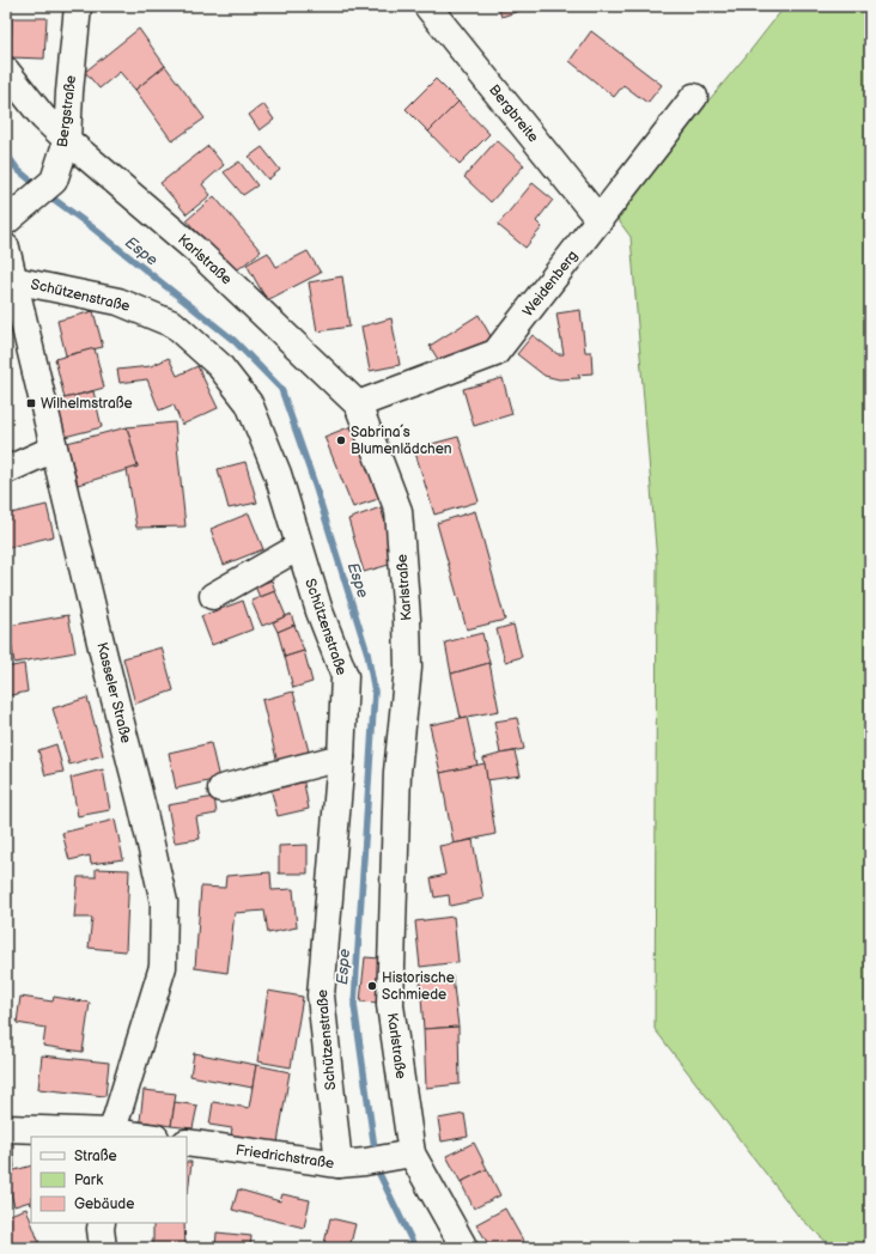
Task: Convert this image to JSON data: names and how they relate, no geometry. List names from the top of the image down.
{
  "streets": {
    "street": [
      "Bergstraße",
      "Bergbreite",
      "Karlstraße",
      "Weidenberg",
      "Schützenstraße",
      "Kasseler Straße",
      "Friedrichstraße"
    ]
  },
  "crossings": [
    ["Bergstraße", "Karlstraße"],
    ["Bergbreite", "Weidenberg"],
    ["Karlstraße", "Weidenberg"],
    ["Karlstraße", "Friedrichstraße"],
    ["Schützenstraße", "Kasseler Straße"],
    ["Schützenstraße", "Friedrichstraße"]
  ],
  "water": ["Espe"],
  "places": {
    "transit": ["Wilhelmstraße"],
    "other": ["Sabrina´s Blumenlädchen", "Historische Schmiede"]
  },
  "legend": ["Straße", "Park", "Gebäude"]
}
